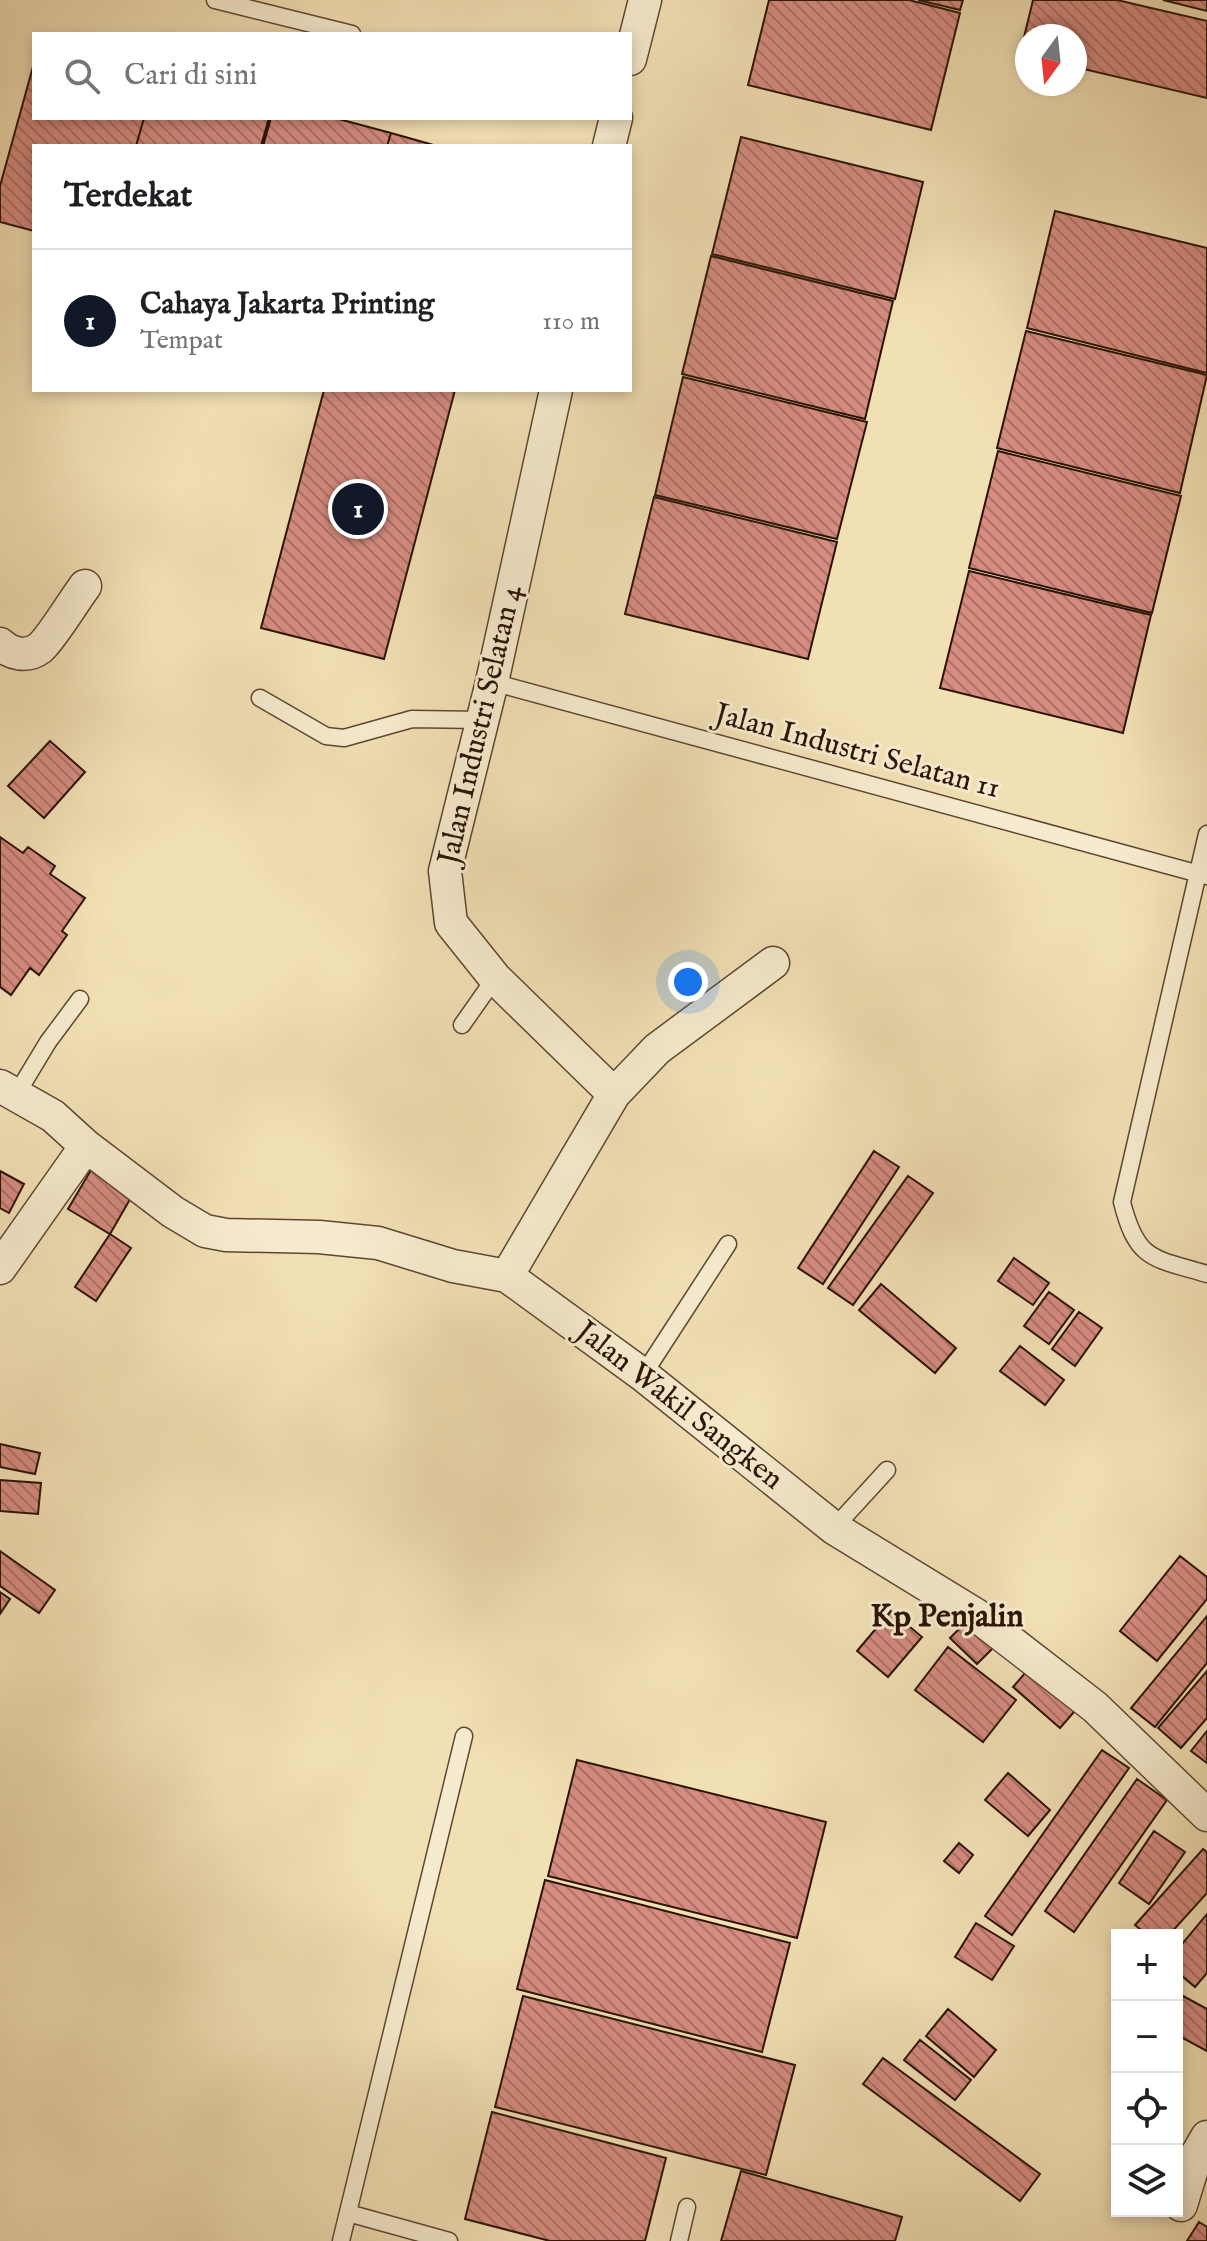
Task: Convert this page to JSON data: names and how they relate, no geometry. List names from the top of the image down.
{
  "streets": {
    "street": ["Jalan Industri Selatan 4", "Jalan Wakil Sangken"],
    "lane": ["Jalan Industri Selatan 11"]
  },
  "crossings": [
    ["Jalan Industri Selatan 4", "Jalan Industri Selatan 11"]
  ],
  "districts": ["Kp Penjalin"],
  "north": "bottom",
  "page": {
    "search": "Cari di sini",
    "heading": "Terdekat",
    "list": [
      {
        "mark": "1",
        "name": "Cahaya Jakarta Printing",
        "note": "Tempat",
        "value": "110 m"
      }
    ],
    "pins": "1",
    "map_buttons": ["+", "−"]
  }
}
